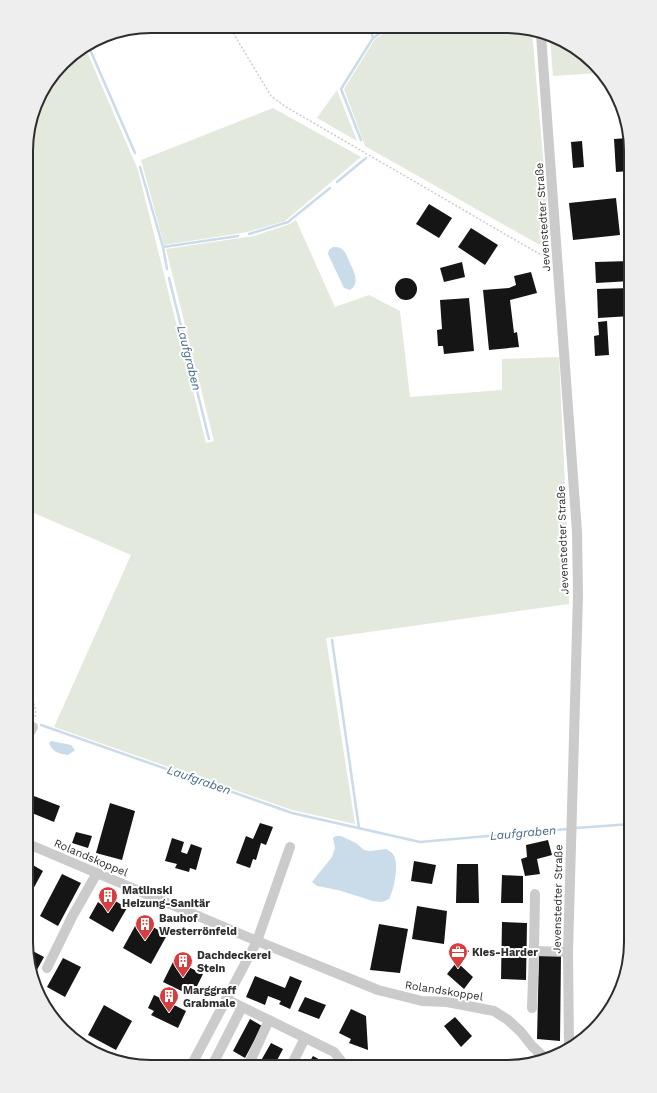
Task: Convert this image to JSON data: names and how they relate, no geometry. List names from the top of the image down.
{
  "streets": {
    "street": ["Jevenstedter Straße", "Rolandskoppel"]
  },
  "water": ["Laufgraben"],
  "places": {
    "building": [
      "Matlinski Heizung-Sanitär",
      "Bauhof Westerrönfeld",
      "Dachdeckerei Stein",
      "Marggraff Grabmale"
    ],
    "office": ["Kies-Harder"]
  }
}
